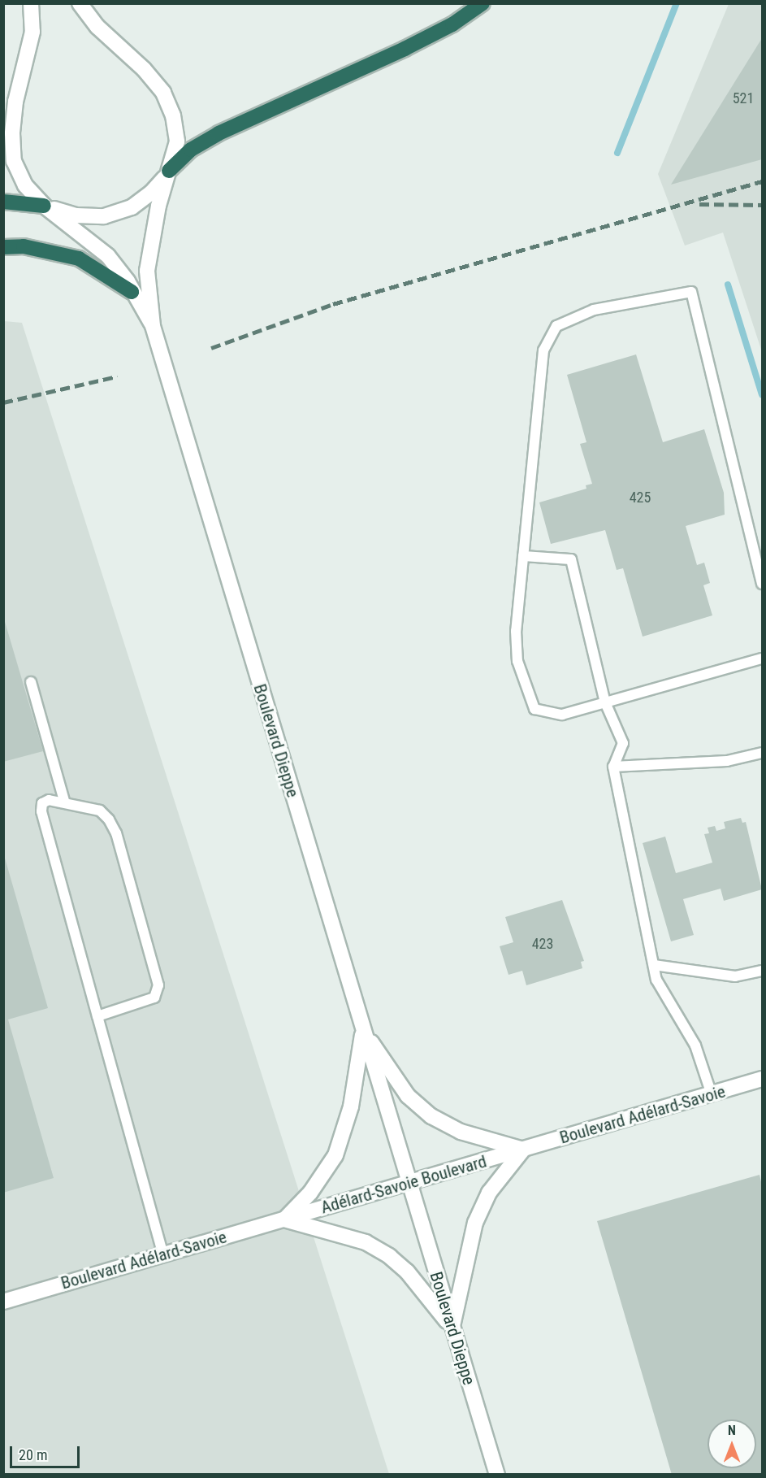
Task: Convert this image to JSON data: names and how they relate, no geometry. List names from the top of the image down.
{
  "streets": {
    "main road": ["Boulevard Dieppe", "Boulevard Adélard-Savoie", "Adélard-Savoie Boulevard"]
  },
  "crossings": [
    ["Boulevard Dieppe", "Adélard-Savoie Boulevard"],
    ["Boulevard Adélard-Savoie", "Adélard-Savoie Boulevard"]
  ],
  "house_numbers": ["521", "425", "423"],
  "scale_bar": "20 m",
  "north": "top"
}
